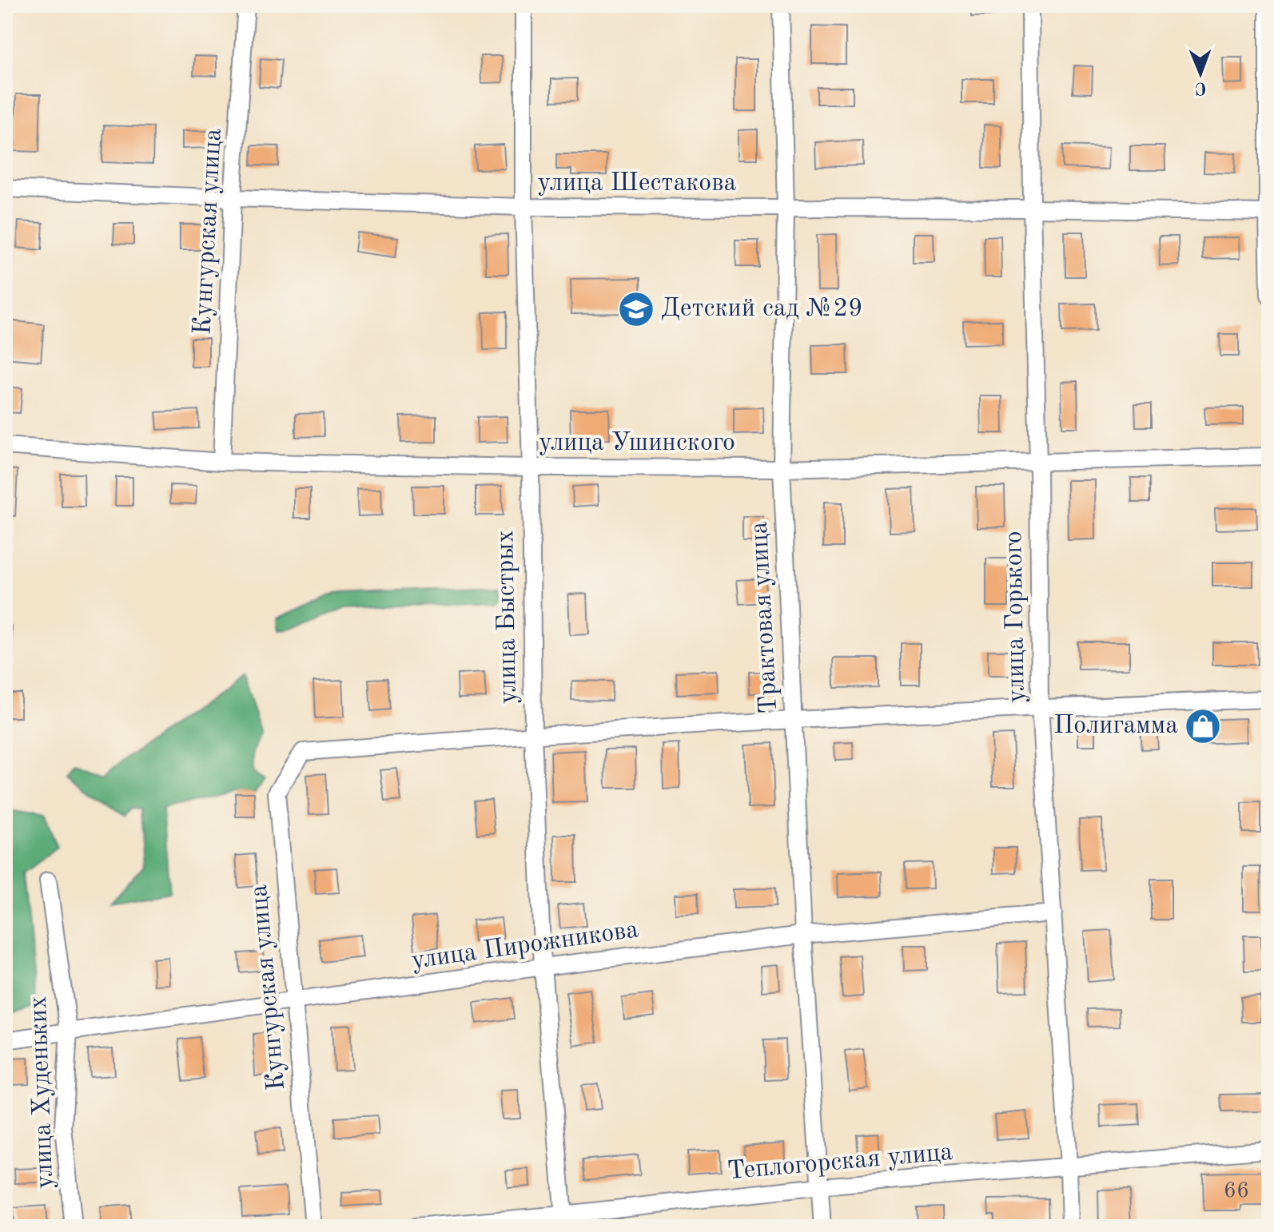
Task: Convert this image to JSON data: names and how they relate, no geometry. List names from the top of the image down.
{
  "streets": {
    "street": [
      "улица Шестакова",
      "Кунгурская улица",
      "улица Ушинского",
      "улица Быстрых",
      "улица Горького",
      "Трактовая улица",
      "улица Пирожникова",
      "улица Худеньких",
      "Теплогорская улица"
    ]
  },
  "crossings": [
    ["улица Шестакова", "Кунгурская улица"],
    ["улица Шестакова", "улица Быстрых"],
    ["улица Шестакова", "улица Горького"],
    ["улица Шестакова", "Трактовая улица"],
    ["Кунгурская улица", "улица Ушинского"],
    ["Кунгурская улица", "улица Быстрых"],
    ["Кунгурская улица", "улица Пирожникова"],
    ["улица Ушинского", "улица Быстрых"],
    ["улица Ушинского", "улица Горького"],
    ["улица Ушинского", "Трактовая улица"],
    ["улица Быстрых", "улица Пирожникова"],
    ["улица Быстрых", "Теплогорская улица"],
    ["улица Горького", "улица Пирожникова"],
    ["улица Горького", "Теплогорская улица"],
    ["Трактовая улица", "улица Пирожникова"],
    ["Трактовая улица", "Теплогорская улица"],
    ["улица Пирожникова", "улица Худеньких"]
  ],
  "places": {
    "school or university": ["Детский сад №29"],
    "shop": ["Полигамма"]
  },
  "house_numbers": ["66"],
  "north": "bottom"
}
